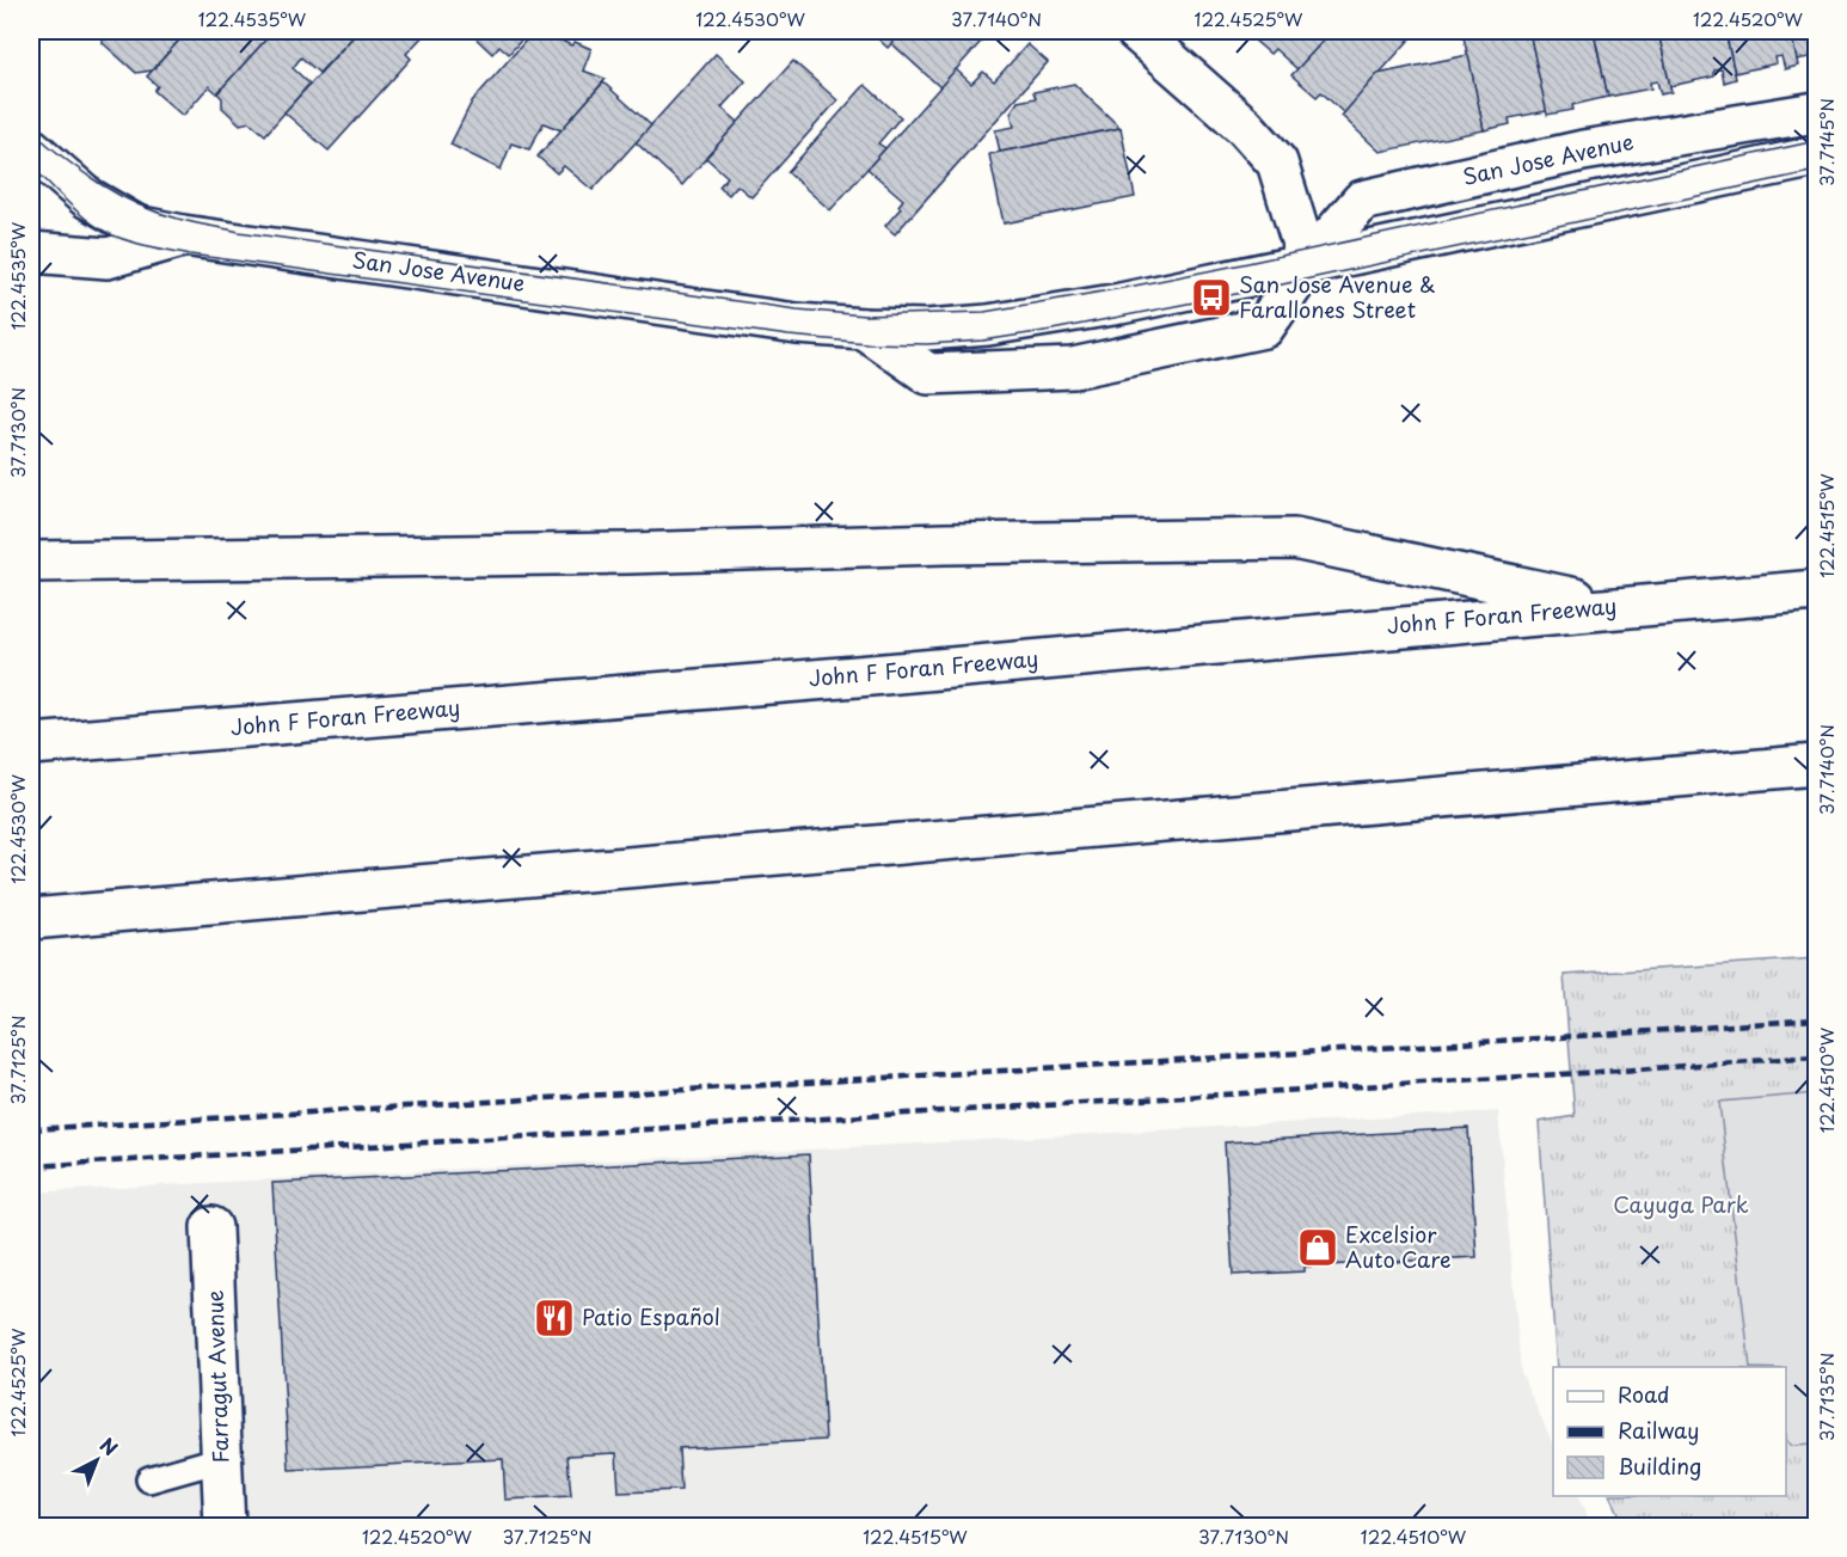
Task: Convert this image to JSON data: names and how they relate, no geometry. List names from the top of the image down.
{
  "streets": {
    "main road": ["San Jose Avenue", "John F Foran Freeway", "Farragut Avenue"]
  },
  "parks": ["Cayuga Park"],
  "places": {
    "bus stop": ["San Jose Avenue & Farallones Street"],
    "shop": ["Excelsior Auto Care"],
    "restaurant": ["Patio Español"]
  },
  "legend": ["Road", "Railway", "Building"],
  "north": "top right",
  "coordinates": [
    "122.4535°W",
    "122.4530°W",
    "37.7140°N",
    "122.4525°W",
    "122.4520°W",
    "37.7145°N",
    "37.7130°N",
    "122.4515°W",
    "37.7125°N",
    "122.4510°W",
    "37.7135°N"
  ]
}
